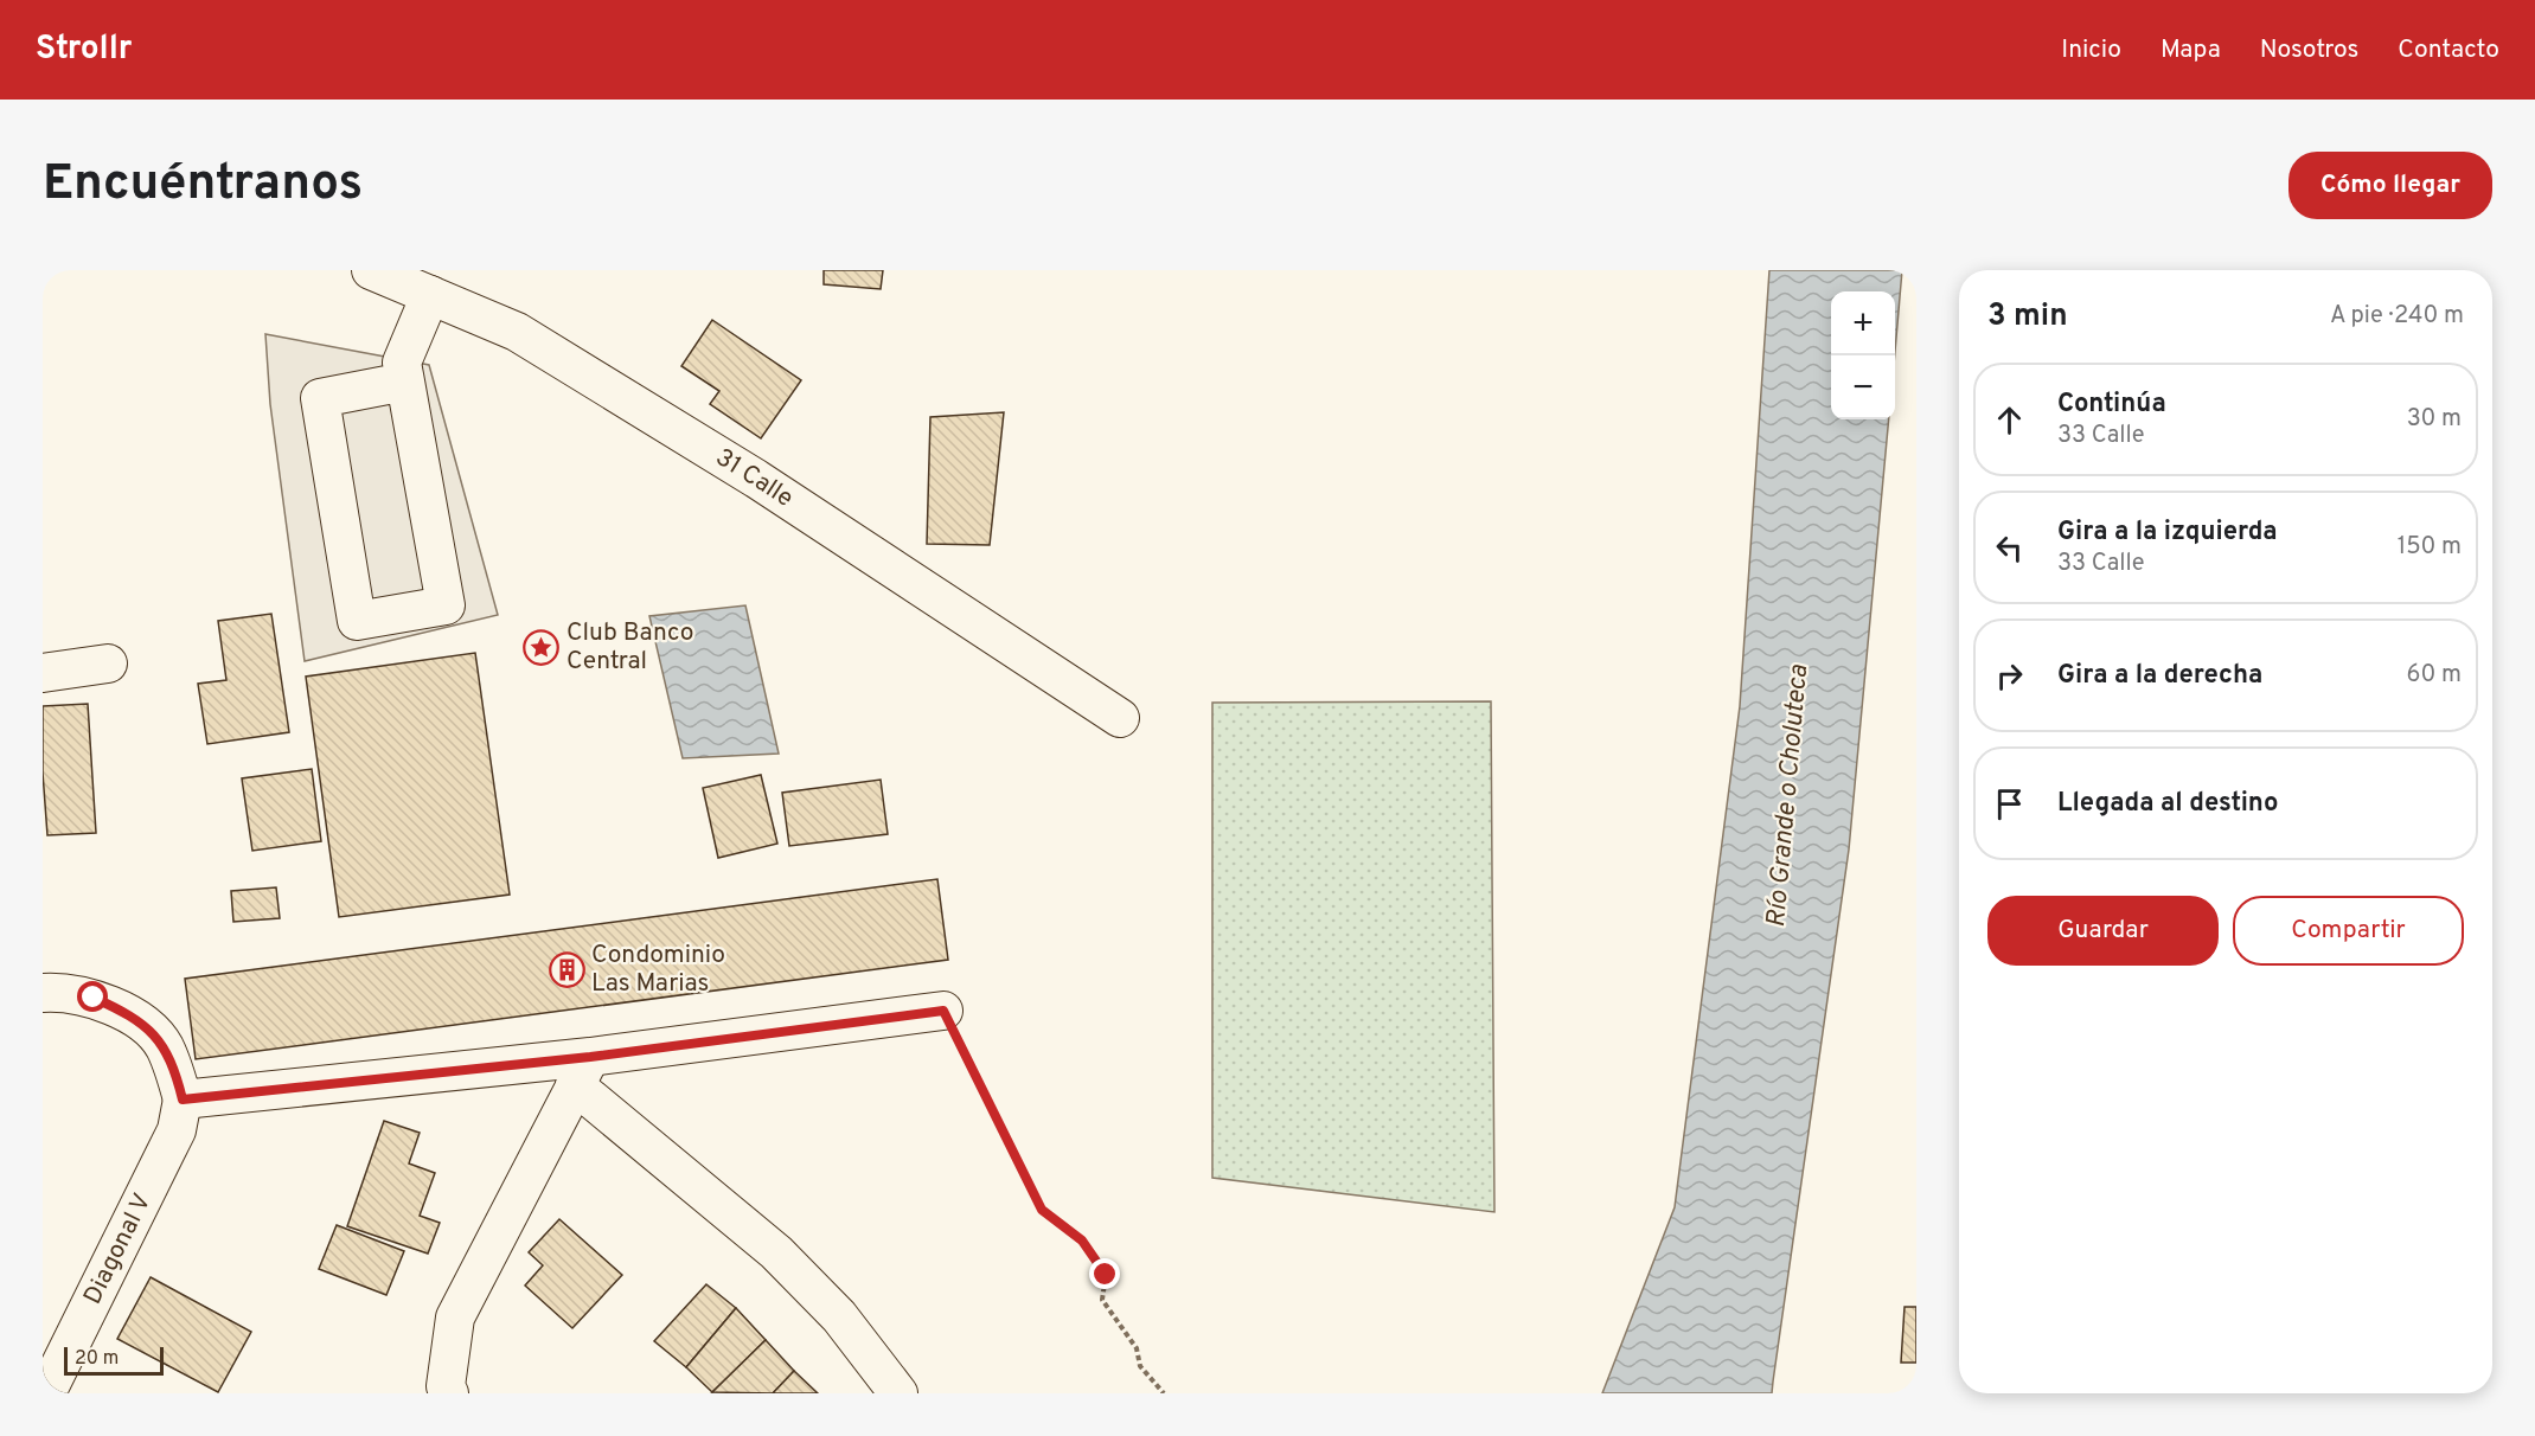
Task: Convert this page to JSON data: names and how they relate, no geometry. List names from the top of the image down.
{
  "streets": {
    "street": ["31 Calle", "Diagonal V"]
  },
  "water": ["Río Grande o Choluteca"],
  "places": {
    "place": ["Club Banco Central"],
    "building": ["Condominio Las Marias"]
  },
  "scale_bar": "20 m",
  "page": {
    "header": "Strollr",
    "nav": [
      "Inicio",
      "Mapa",
      "Nosotros",
      "Contacto"
    ],
    "buttons": [
      "Cómo llegar",
      ["Guardar", "Compartir"]
    ],
    "title": "Encuéntranos",
    "heading": ["3 min", "A pie · 240 m"],
    "map_buttons": ["+", "−"],
    "list": [
      ["Continúa", "33 Calle", "30 m"],
      ["Gira a la izquierda", "33 Calle", "150 m"],
      ["Gira a la derecha", "60 m"],
      "Llegada al destino"
    ],
    "scale": "20 m"
  }
}
